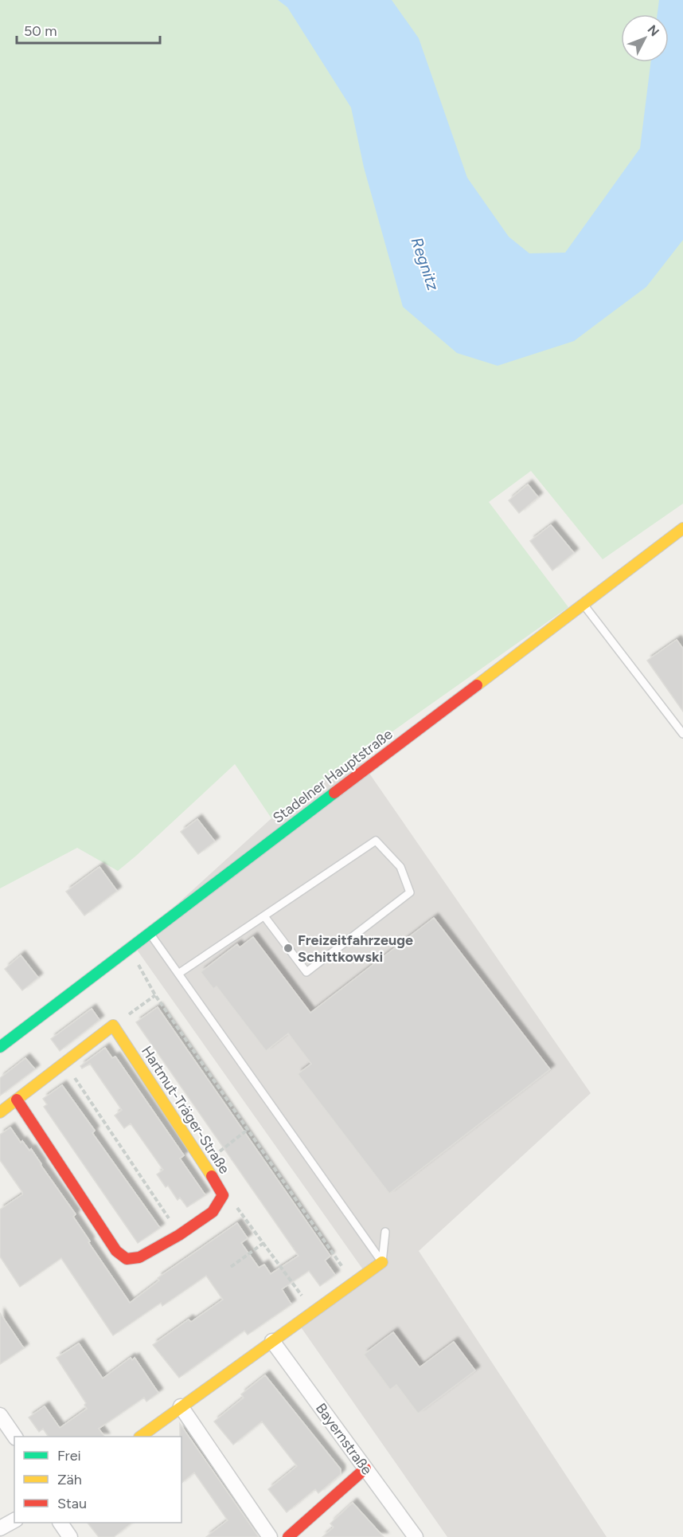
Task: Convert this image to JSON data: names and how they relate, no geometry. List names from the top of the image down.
{
  "streets": {
    "street": ["Stadelner Hauptstraße", "Hartmut-Träger-Straße", "Bayernstraße"]
  },
  "water": ["Regnitz"],
  "places": ["Freizeitfahrzeuge Schittkowski"],
  "legend": ["Frei", "Zäh", "Stau"],
  "scale_bar": "50 m",
  "north": "top right"
}
